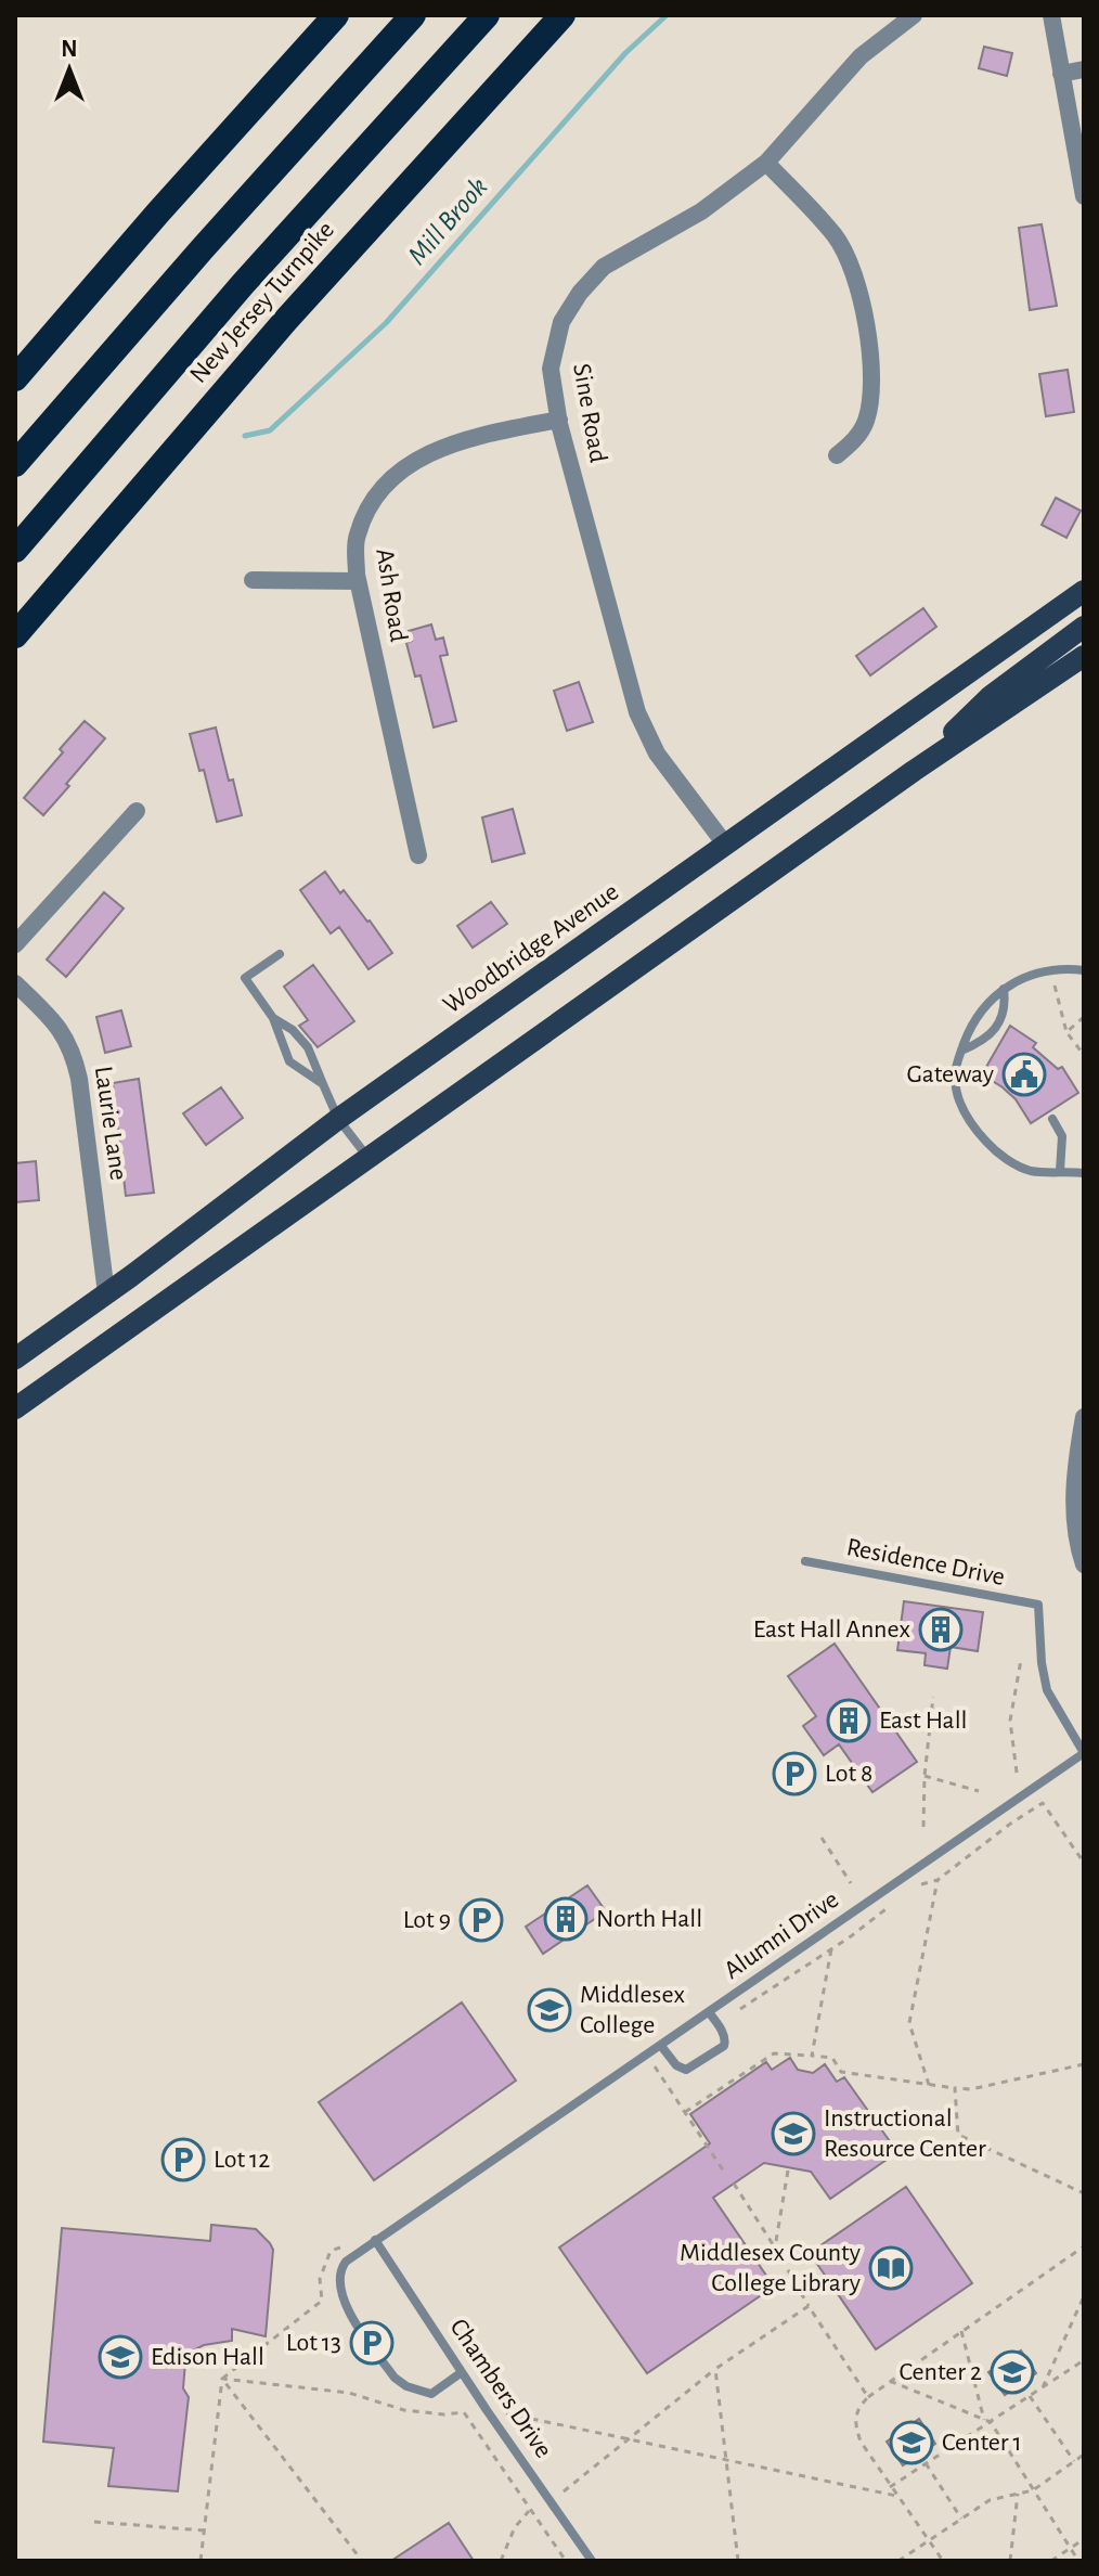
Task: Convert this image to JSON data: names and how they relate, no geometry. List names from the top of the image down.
{
  "streets": {
    "highway": ["New Jersey Turnpike"],
    "main road": ["Woodbridge Avenue"],
    "street": ["Sine Road", "Ash Road", "Laurie Lane"],
    "lane": ["Residence Drive", "Alumni Drive", "Chambers Drive"]
  },
  "crossings": [
    ["Sine Road", "Ash Road"],
    ["Sine Road", "Woodbridge Avenue"],
    ["Woodbridge Avenue", "Laurie Lane"],
    ["Residence Drive", "Alumni Drive"],
    ["Alumni Drive", "Chambers Drive"]
  ],
  "water": ["Mill Brook"],
  "places": {
    "public building": ["Gateway"],
    "building": ["East Hall Annex", "East Hall", "North Hall"],
    "parking": [
      "Lot 8",
      "Lot 9",
      "Lot 12",
      "Lot 13"
    ],
    "school or university": [
      "Middlesex College",
      "Instructional Resource Center",
      "Edison Hall",
      "Center 2",
      "Center 1"
    ],
    "library": ["Middlesex County College Library"]
  },
  "north": "top"
}
